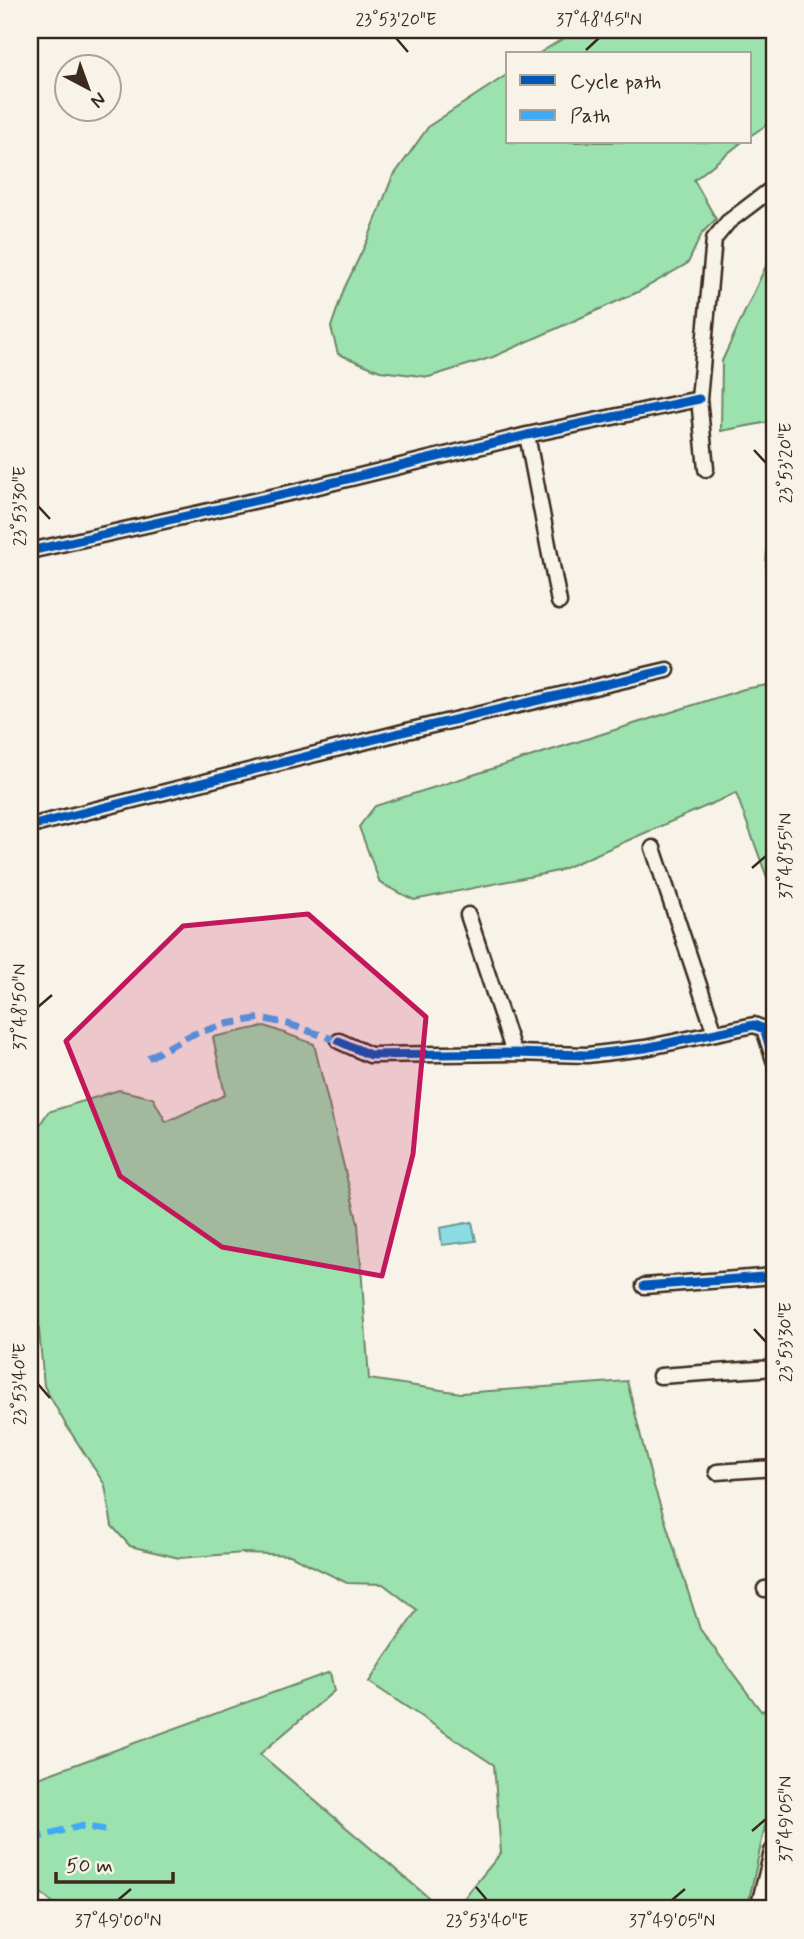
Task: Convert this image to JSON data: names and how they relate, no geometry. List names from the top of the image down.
{
  "legend": ["Cycle path", "Path"],
  "scale_bar": "50 m",
  "north": "bottom right",
  "coordinates": [
    "23°53'20\"E",
    "37°48'45\"N",
    "23°53'30\"E",
    "37°48'55\"N",
    "37°48'50\"N",
    "23°53'40\"E",
    "37°49'05\"N",
    "37°49'00\"N"
  ]
}
